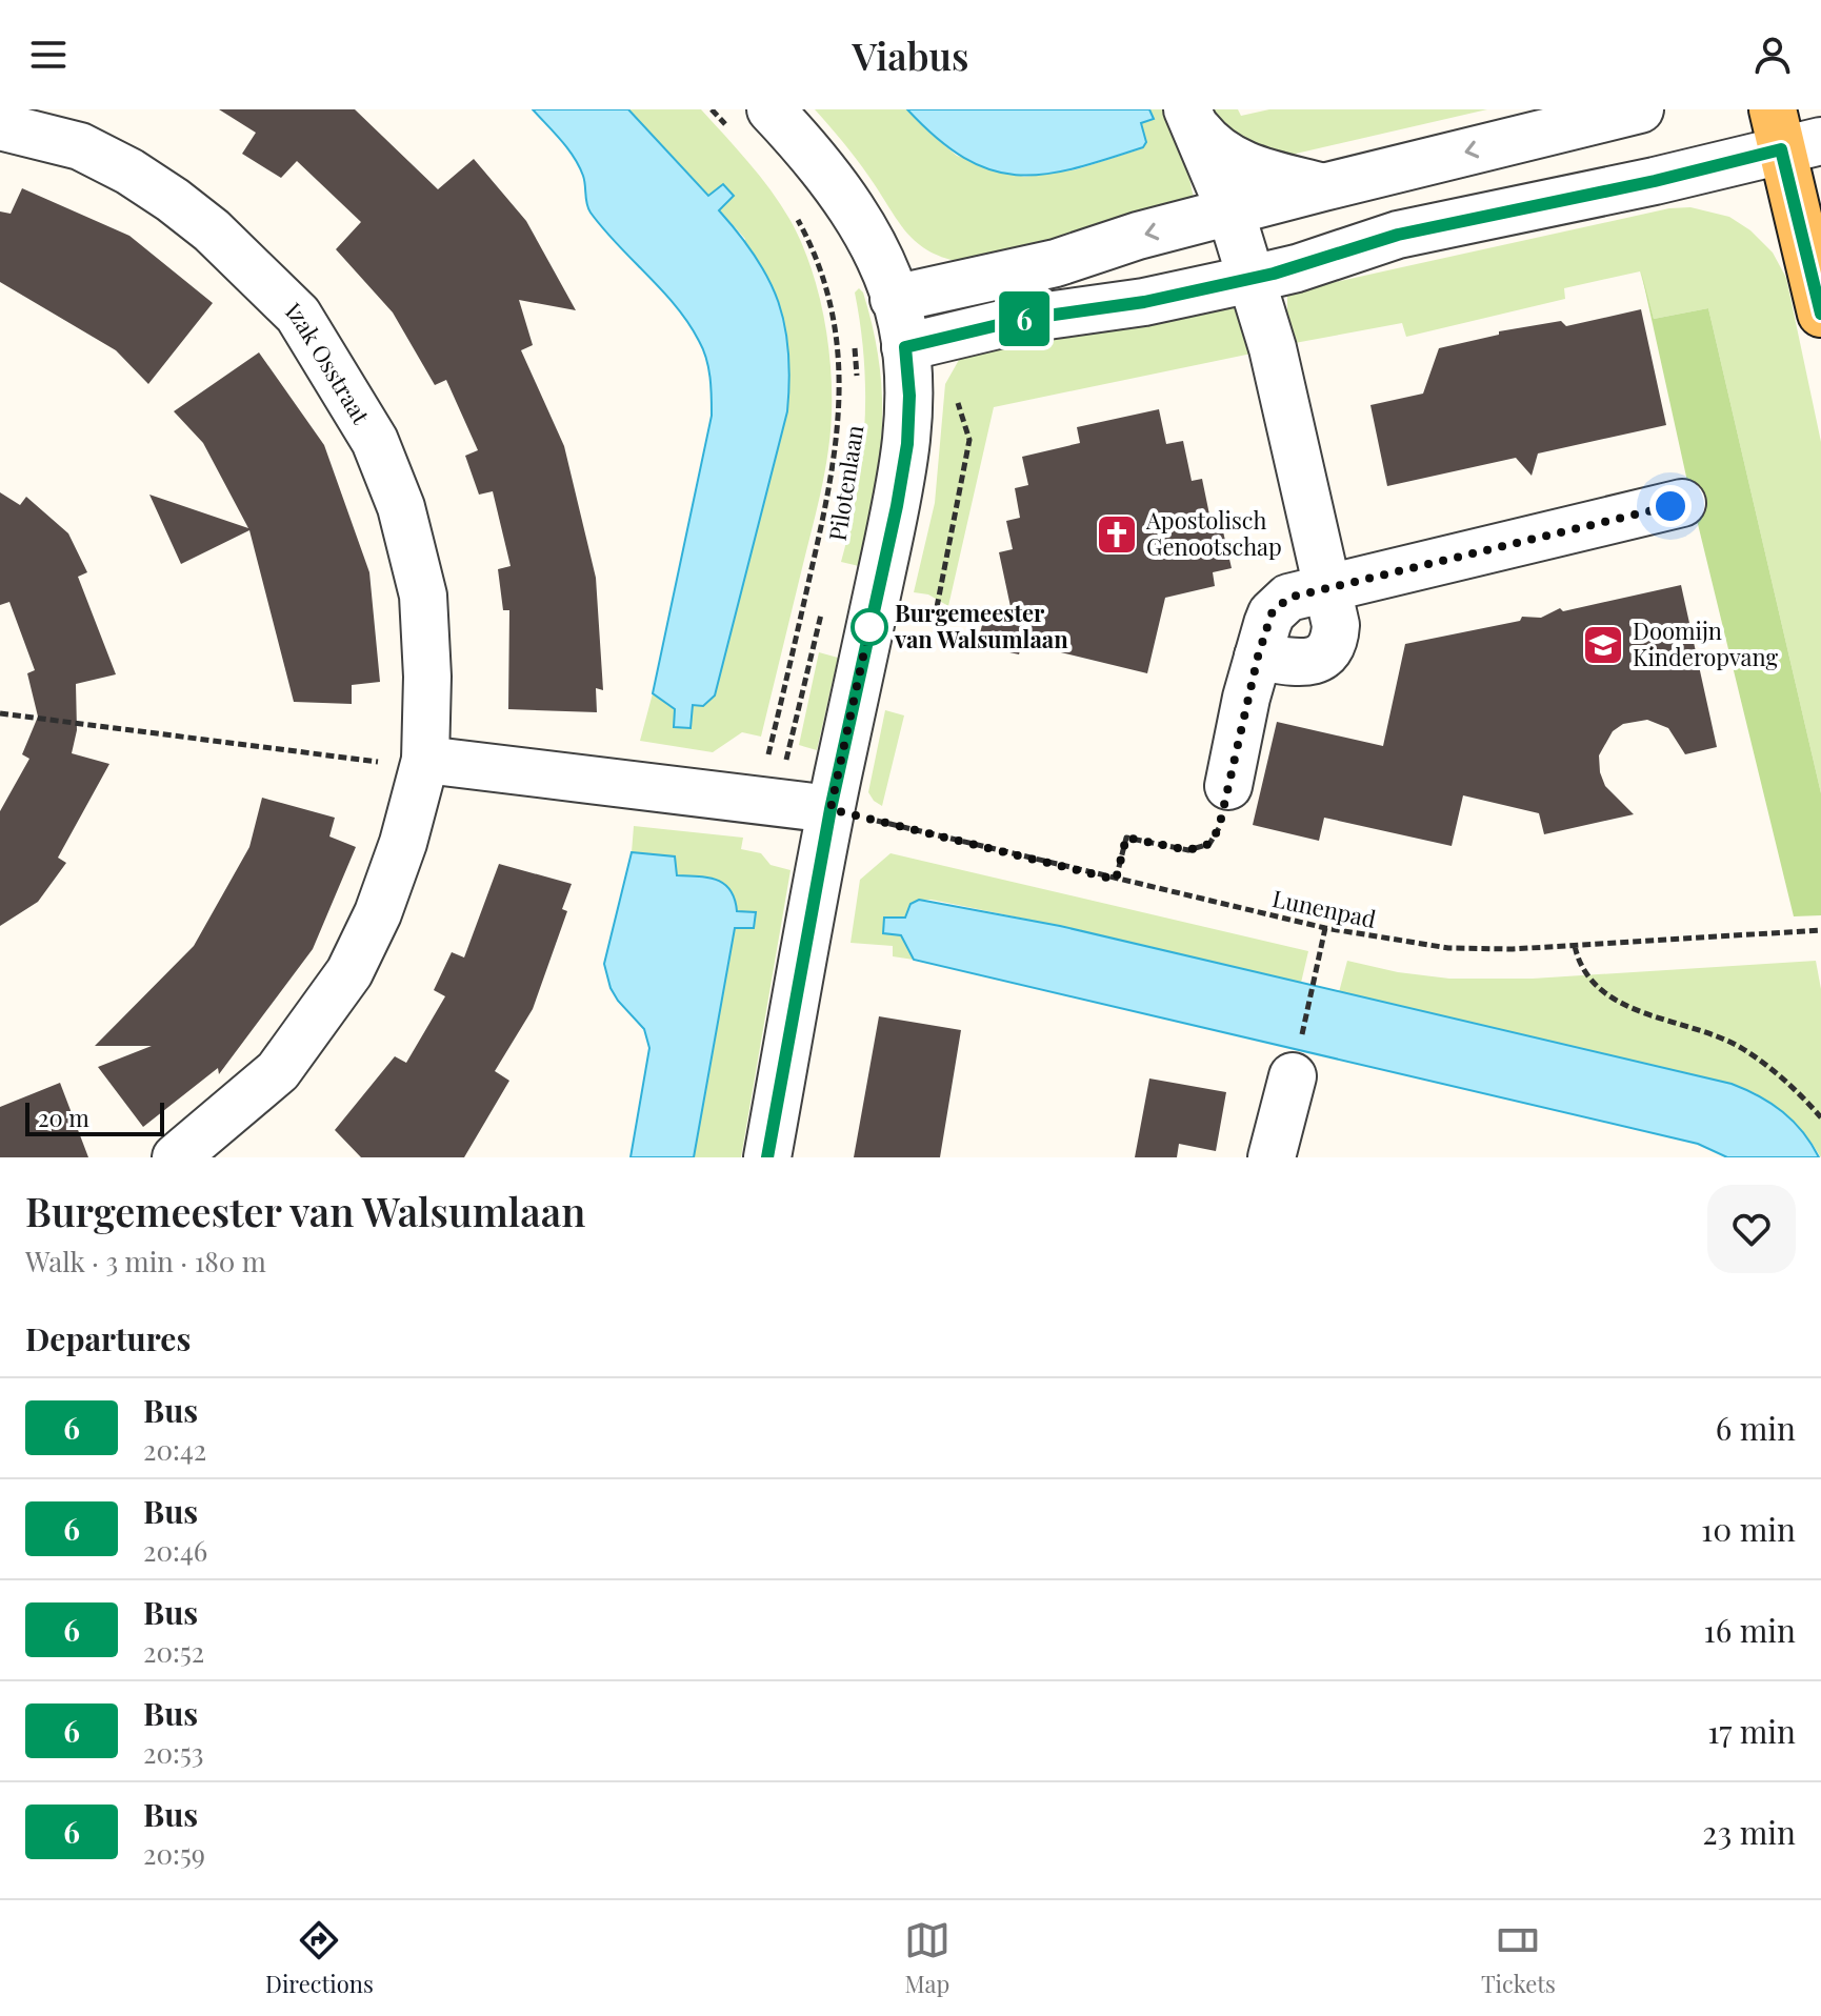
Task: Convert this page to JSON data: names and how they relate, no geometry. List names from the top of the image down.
{
  "streets": {
    "street": ["Izak Osstraat"],
    "path": ["Lunenpad"]
  },
  "places": {
    "church": ["Apostolisch Genootschap"],
    "other": ["Burgemeester van Walsumlaan"],
    "school or university": ["Doomijn Kinderopvang"]
  },
  "lines": ["bus line 6"],
  "scale_bar": "20 m",
  "page": {
    "header": "Viabus",
    "on_map": "6",
    "scale": "20 m",
    "heading": [
      ["Burgemeester van Walsumlaan", "Walk · 3 min · 180 m"],
      "Departures"
    ],
    "list": [
      {
        "mark": "6",
        "name": "Bus",
        "note": "20:42",
        "value": "6 min"
      },
      {
        "mark": "6",
        "name": "Bus",
        "note": "20:46",
        "value": "10 min"
      },
      {
        "mark": "6",
        "name": "Bus",
        "note": "20:52",
        "value": "16 min"
      },
      {
        "mark": "6",
        "name": "Bus",
        "note": "20:53",
        "value": "17 min"
      },
      {
        "mark": "6",
        "name": "Bus",
        "note": "20:59",
        "value": "23 min"
      }
    ],
    "tabs": ["Directions", "Map", "Tickets"]
  }
}
